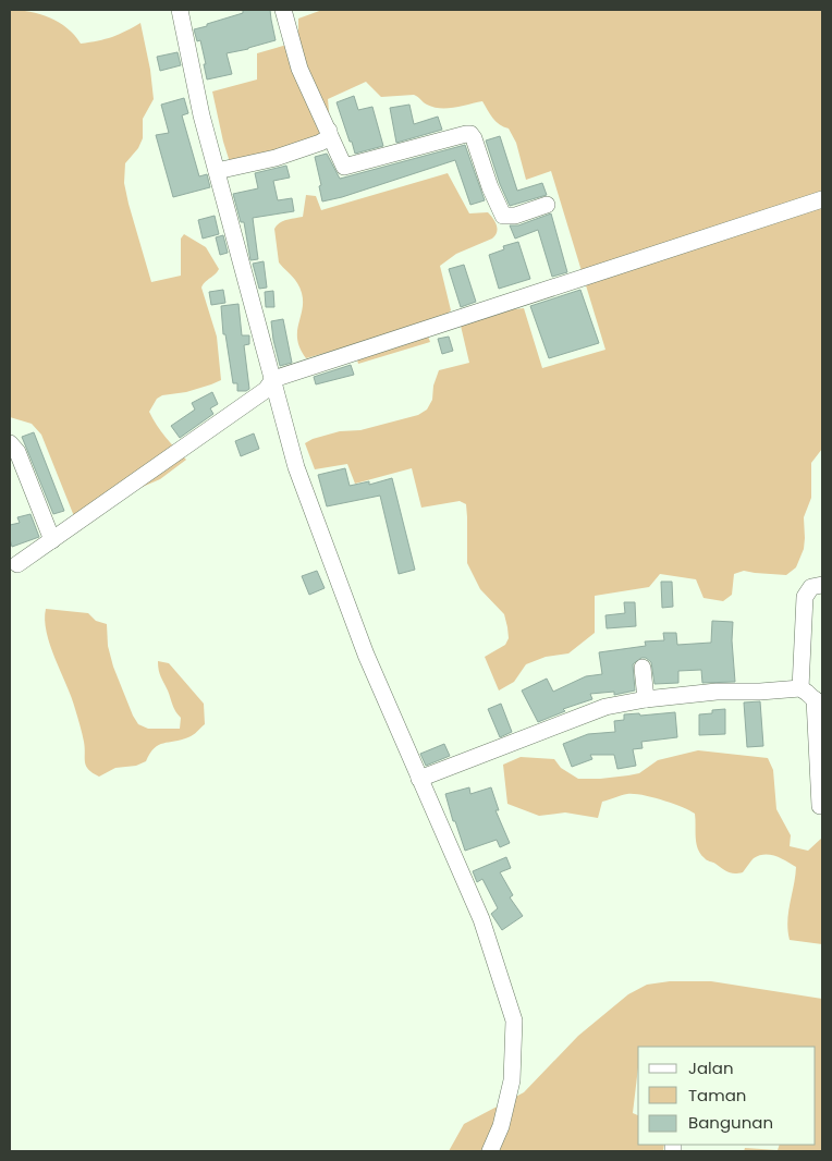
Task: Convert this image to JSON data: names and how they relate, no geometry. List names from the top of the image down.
{
  "legend": ["Jalan", "Taman", "Bangunan"]
}
